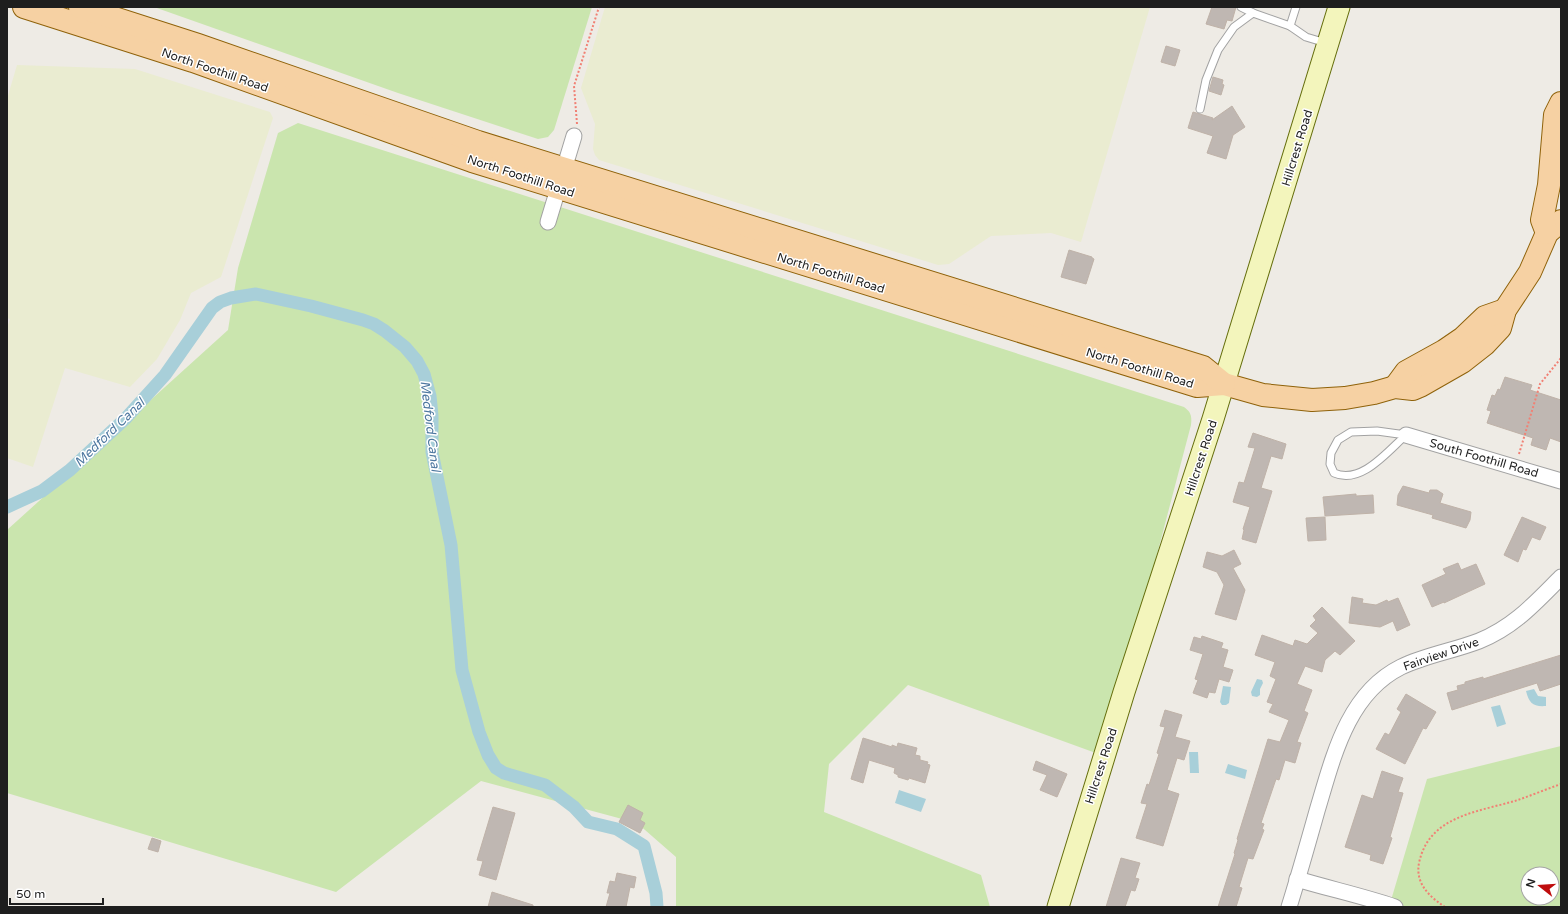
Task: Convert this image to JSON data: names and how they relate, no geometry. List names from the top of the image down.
{
  "streets": {
    "main road": ["North Foothill Road"],
    "street": ["Hillcrest Road", "South Foothill Road", "Fairview Drive"]
  },
  "crossings": [
    ["North Foothill Road", "Hillcrest Road"]
  ],
  "water": ["Medford Canal"],
  "scale_bar": "50 m",
  "north": "left"
}
